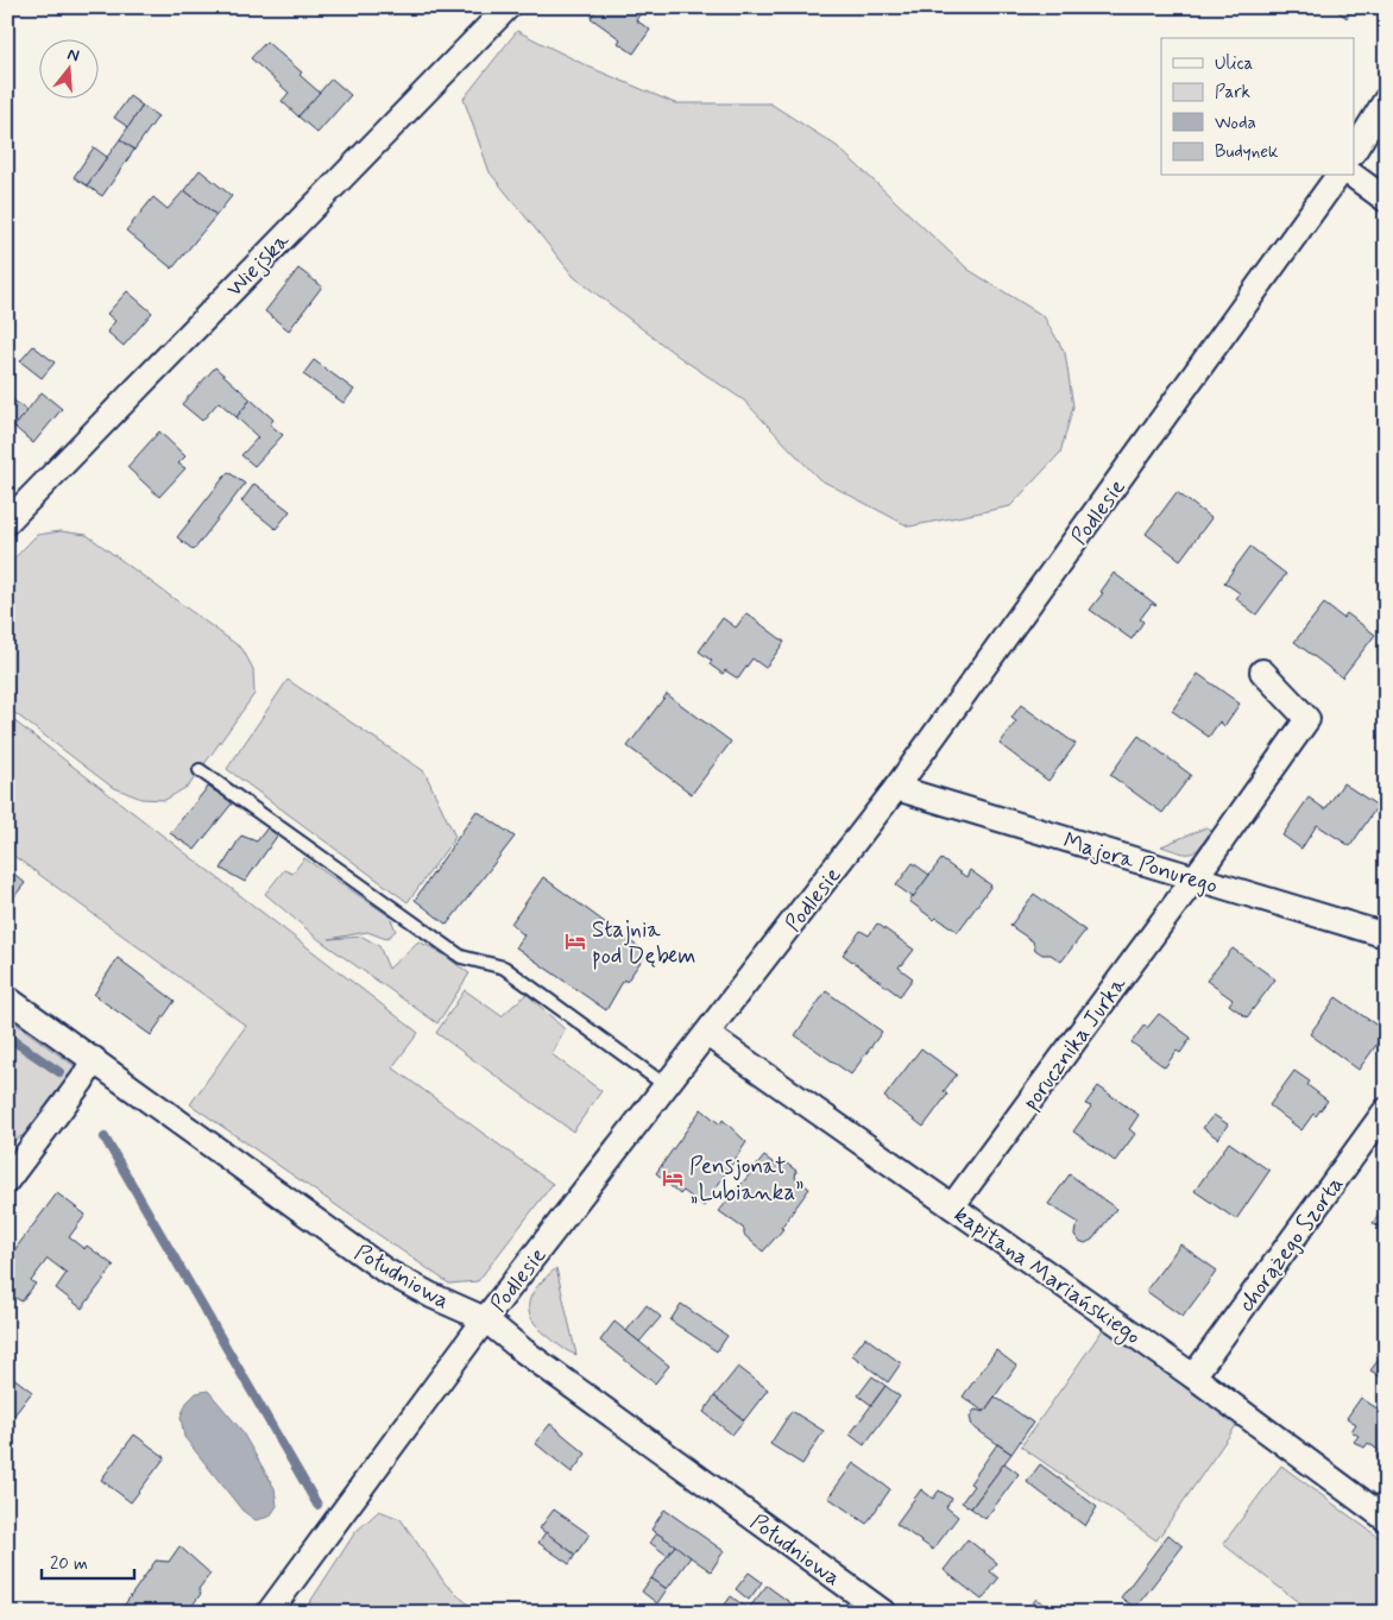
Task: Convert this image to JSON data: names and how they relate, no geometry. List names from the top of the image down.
{
  "streets": {
    "street": [
      "Wiejska",
      "Podlesie",
      "Majora Ponurego",
      "porucznika Jurka",
      "chorążego Szorta",
      "kapitana Mariańskiego",
      "Południowa"
    ]
  },
  "crossings": [
    ["Podlesie", "Majora Ponurego"],
    ["Podlesie", "kapitana Mariańskiego"],
    ["Podlesie", "Południowa"],
    ["Majora Ponurego", "porucznika Jurka"],
    ["porucznika Jurka", "kapitana Mariańskiego"],
    ["chorążego Szorta", "kapitana Mariańskiego"]
  ],
  "places": {
    "hotel": ["Stajnia pod Dębem", "Pensjonat „Lubianka”"]
  },
  "legend": [
    "Ulica",
    "Park",
    "Woda",
    "Budynek"
  ],
  "scale_bar": "20 m",
  "north": "top"
}
